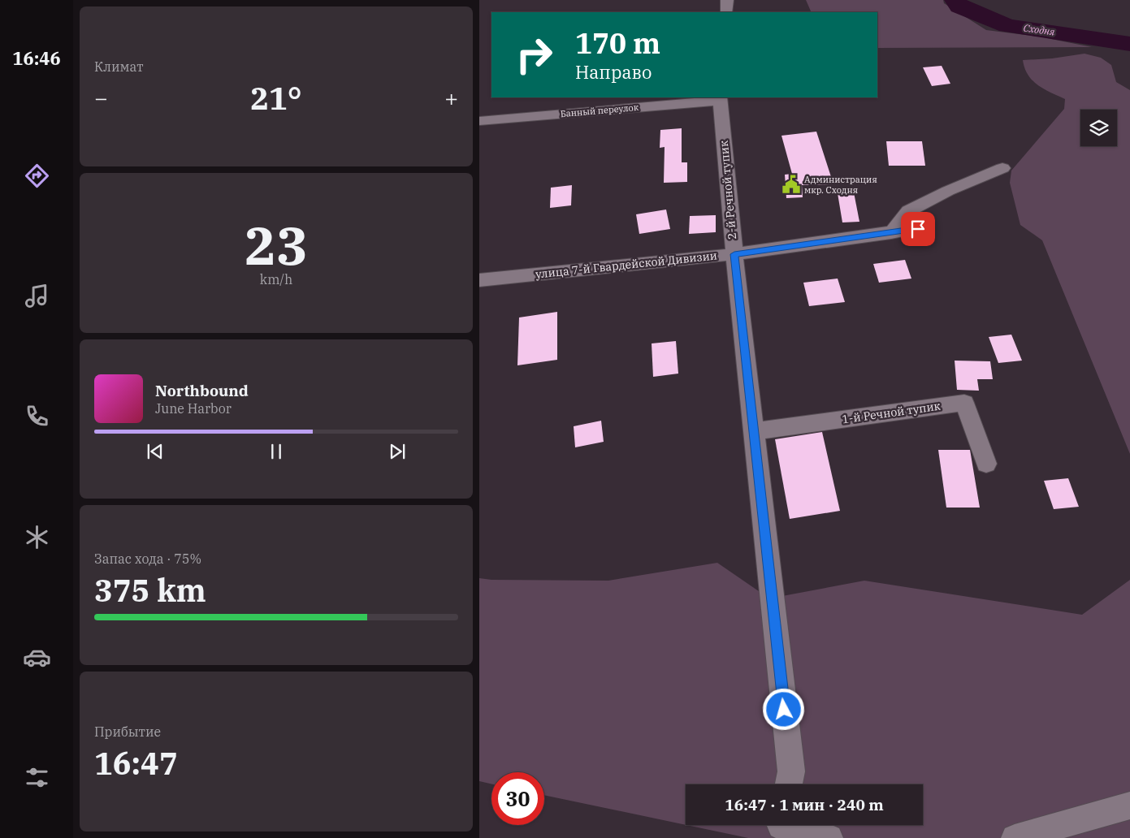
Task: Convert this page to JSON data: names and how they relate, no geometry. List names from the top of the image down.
{
  "streets": {
    "street": [
      "Банный переулок",
      "2-й Речной тупик",
      "улица 7-й Гвардейской Дивизии",
      "1-й Речной тупик"
    ]
  },
  "crossings": [
    ["Банный переулок", "2-й Речной тупик"],
    ["2-й Речной тупик", "улица 7-й Гвардейской Дивизии"],
    ["2-й Речной тупик", "1-й Речной тупик"]
  ],
  "water": ["Сходня"],
  "places": {
    "public building": ["Администрация мкр. Сходня"]
  },
  "page": {
    "tabs": "16:46",
    "tile": [
      "Климат",
      ["23", "km/h"],
      ["Запас хода · 75%", "375 km"],
      ["Прибытие", "16:47"]
    ],
    "turn": ["170 m", "Направо"],
    "heat": ["−", "21°", "+"],
    "song": ["Northbound", "June Harbor"],
    "limit": "30",
    "trip": "16:47 · 1 мин · 240 m"
  }
}
